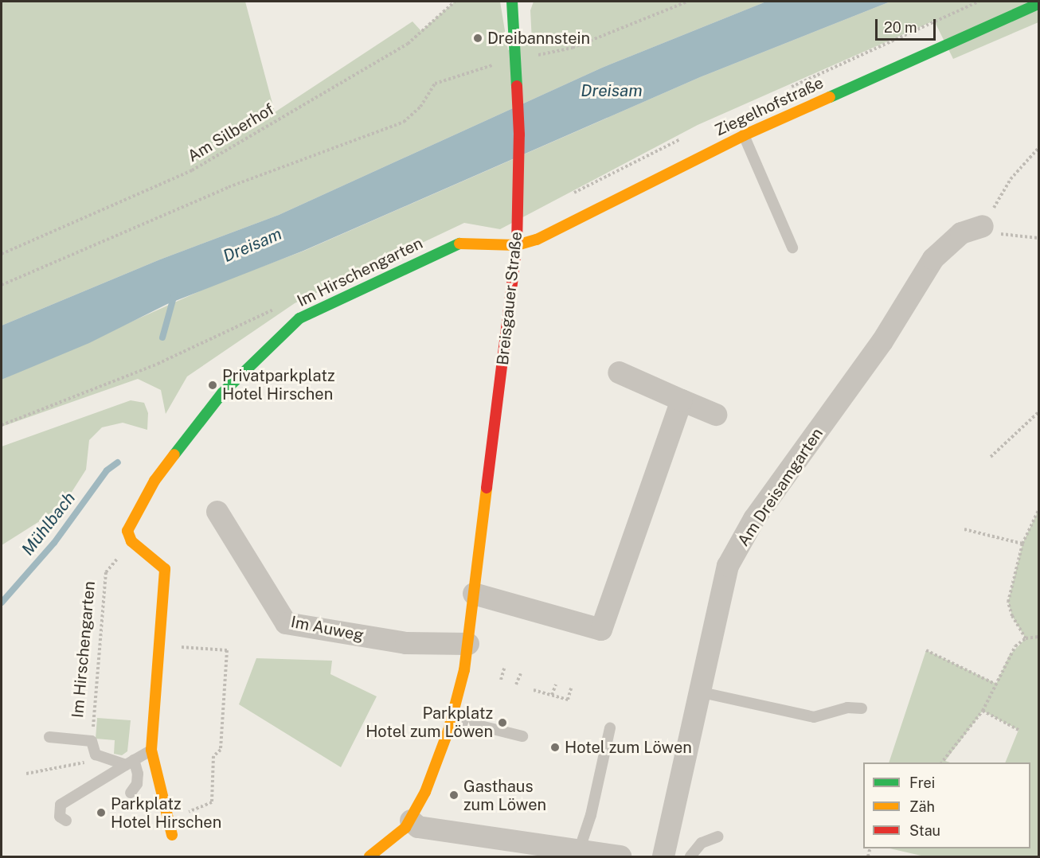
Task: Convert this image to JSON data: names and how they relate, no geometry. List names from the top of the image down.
{
  "streets": {
    "street": [
      "Ziegelhofstraße",
      "Im Hirschengarten",
      "Breisgauer Straße",
      "Am Dreisamgarten",
      "Im Auweg"
    ],
    "path": ["Am Silberhof"]
  },
  "crossings": [
    ["Ziegelhofstraße", "Im Hirschengarten"],
    ["Ziegelhofstraße", "Breisgauer Straße"],
    ["Im Hirschengarten", "Breisgauer Straße"],
    ["Breisgauer Straße", "Im Auweg"]
  ],
  "water": ["Dreisam", "Mühlbach"],
  "places": [
    "Dreibannstein",
    "Privatparkplatz Hotel Hirschen",
    "Parkplatz Hotel zum Löwen",
    "Hotel zum Löwen",
    "Gasthaus zum Löwen",
    "Parkplatz Hotel Hirschen"
  ],
  "legend": ["Frei", "Zäh", "Stau"],
  "scale_bar": "20 m"
}
